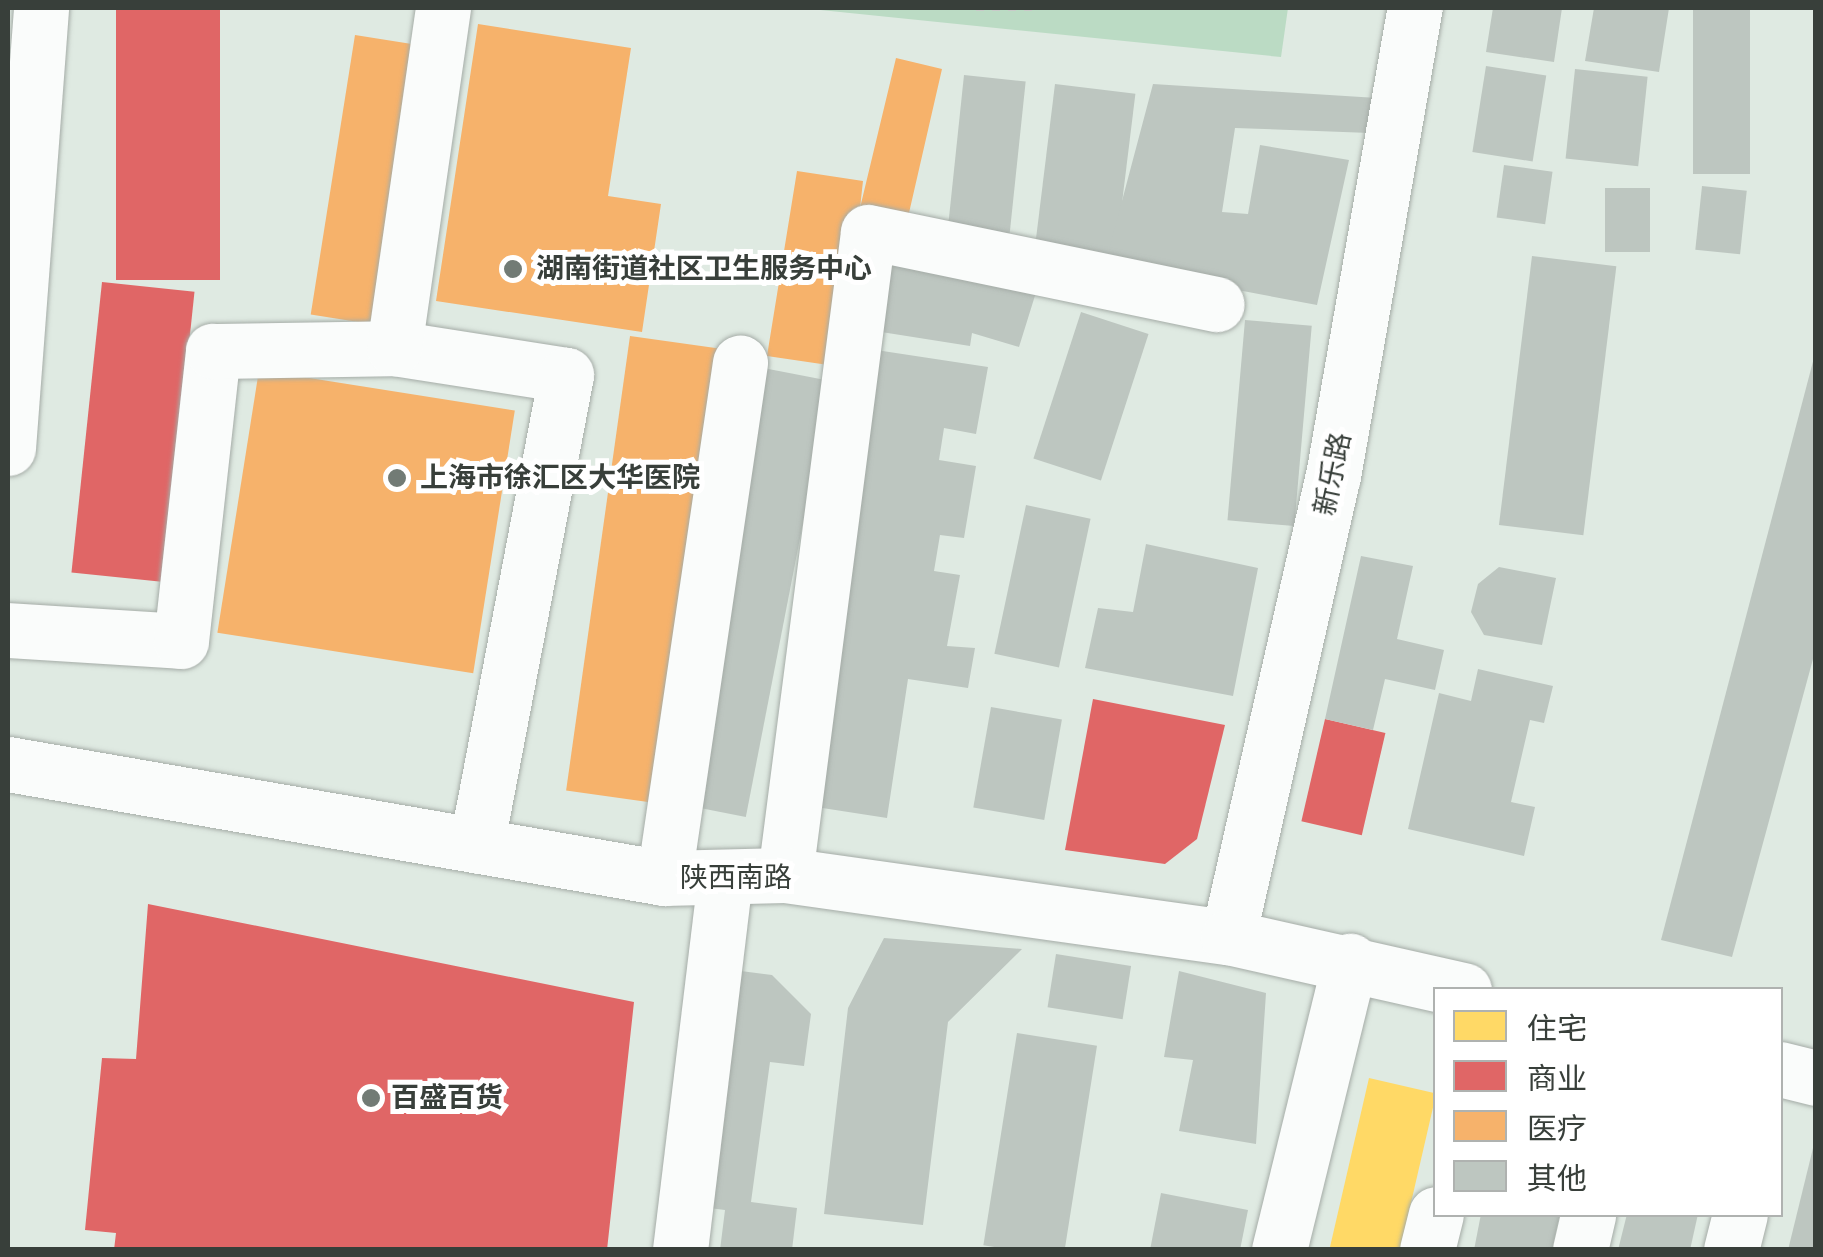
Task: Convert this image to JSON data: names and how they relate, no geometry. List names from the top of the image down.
{
  "streets": {
    "main road": ["新乐路", "陕西南路"]
  },
  "crossings": [
    ["新乐路", "陕西南路"]
  ],
  "places": ["湖南街道社区卫生服务中心", "上海市徐汇区大华医院", "百盛百货"],
  "legend": [
    "住宅",
    "商业",
    "医疗",
    "其他"
  ]
}
